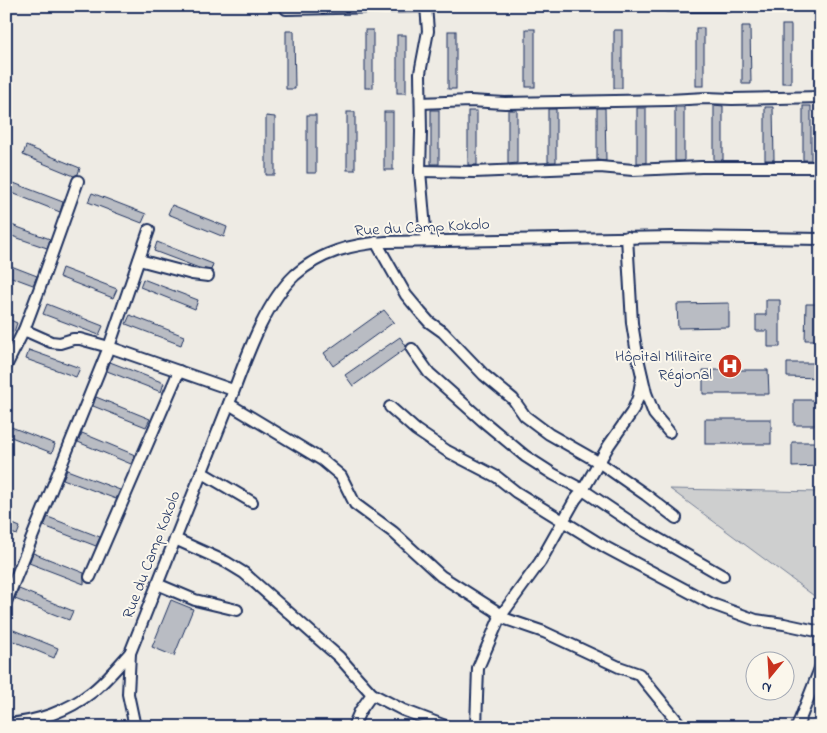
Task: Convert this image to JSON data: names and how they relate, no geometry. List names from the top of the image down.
{
  "streets": {
    "street": ["Rue du Camp Kokolo"]
  },
  "places": {
    "hospital": ["Hôpital Militaire Régional"]
  },
  "north": "bottom"
}
